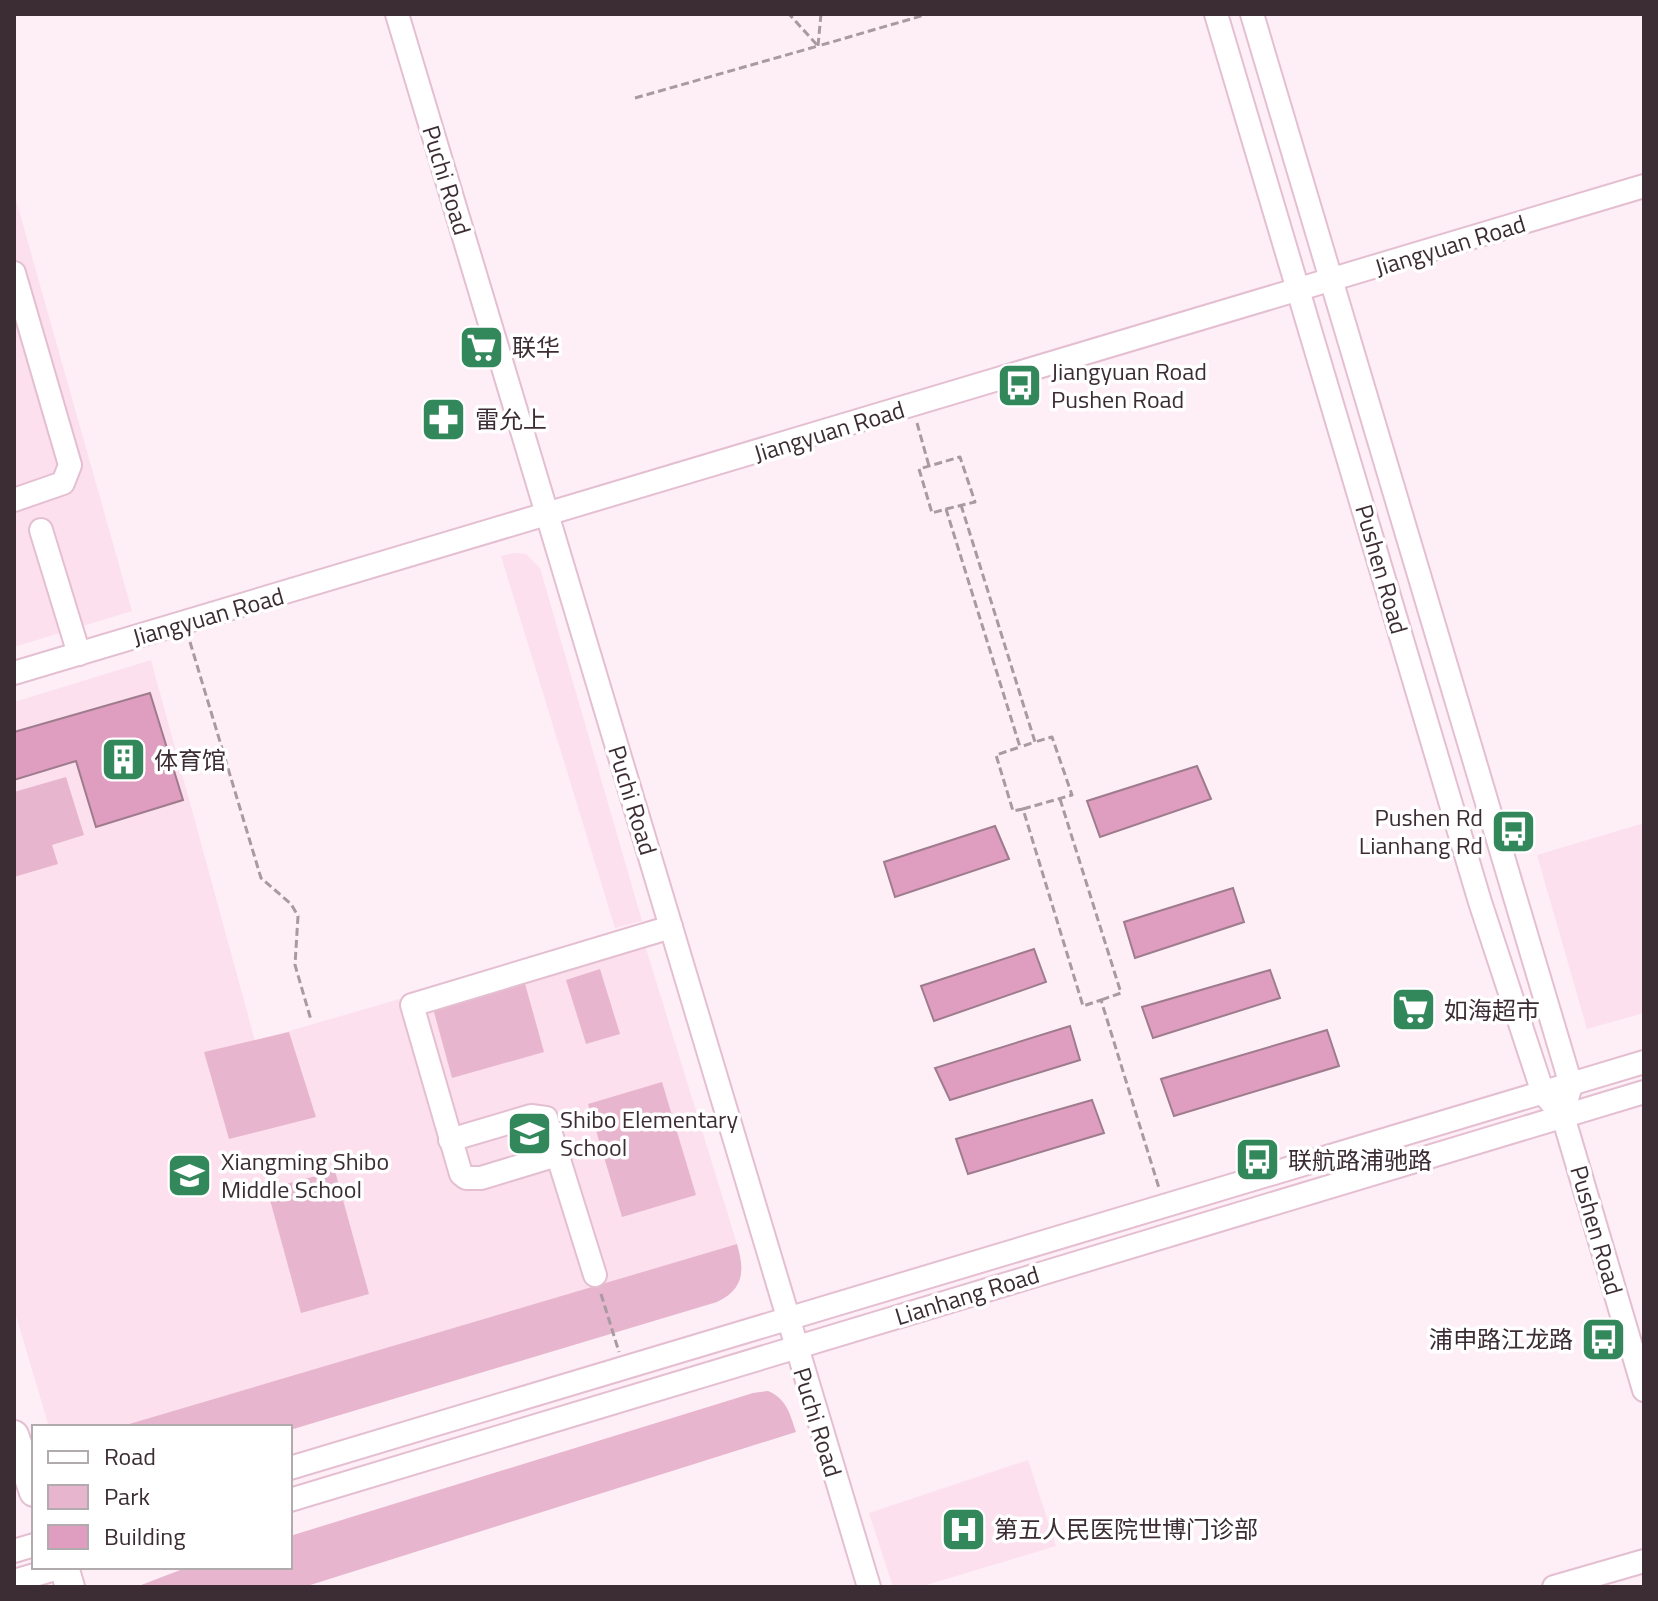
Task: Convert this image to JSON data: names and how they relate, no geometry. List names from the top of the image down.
{
  "streets": {
    "street": [
      "Puchi Road",
      "Jiangyuan Road",
      "Pushen Road",
      "Lianhang Road"
    ]
  },
  "crossings": [
    ["Puchi Road", "Jiangyuan Road"],
    ["Puchi Road", "Lianhang Road"],
    ["Jiangyuan Road", "Pushen Road"],
    ["Pushen Road", "Lianhang Road"]
  ],
  "places": {
    "supermarket": ["联华", "如海超市"],
    "bus stop": [
      "Jiangyuan Road Pushen Road",
      "Pushen Rd Lianhang Rd",
      "联航路浦驰路",
      "浦申路江龙路"
    ],
    "pharmacy": ["雷允上"],
    "building": ["体育馆"],
    "school or university": ["Shibo Elementary School", "Xiangming Shibo Middle School"],
    "hospital": ["第五人民医院世博门诊部"]
  },
  "legend": ["Road", "Park", "Building"]
}
